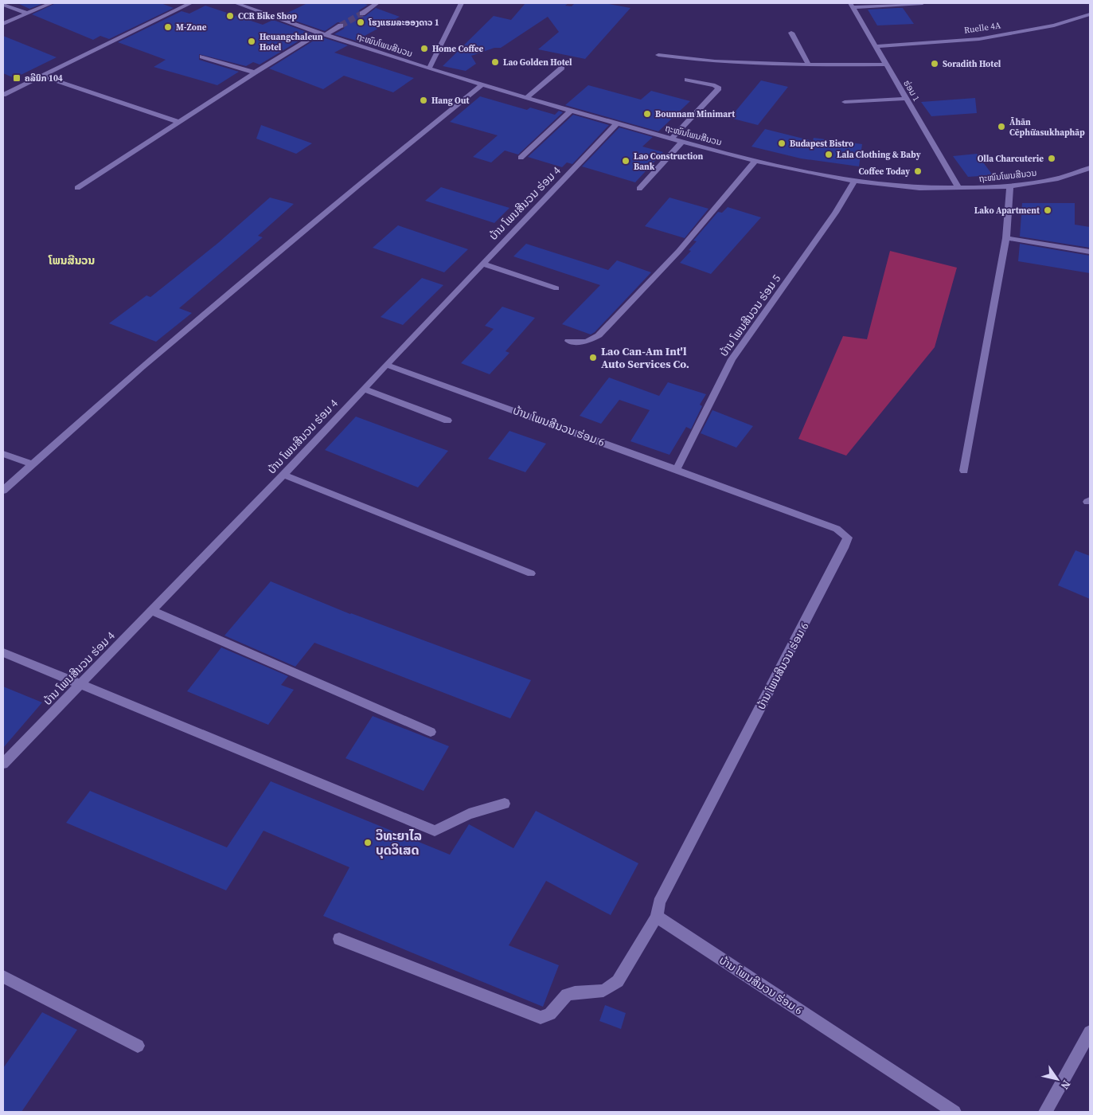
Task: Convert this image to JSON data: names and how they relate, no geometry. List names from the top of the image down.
{
  "streets": {
    "street": [
      "Ruelle 4A",
      "ຖະໜົນໂພນສີນວນ",
      "ຮ່ອມ 1",
      "ບ້ານ ໂພນສີນວນ ຮ່ອມ 4",
      "ບ້ານ ໂພນສີນວນ ຮ່ອມ 5",
      "ບ້ານ ໂພນສີນວນ ຮ່ອມ 6"
    ]
  },
  "crossings": [
    ["Ruelle 4A", "ຮ່ອມ 1"],
    ["ຖະໜົນໂພນສີນວນ", "ຮ່ອມ 1"],
    ["ຖະໜົນໂພນສີນວນ", "ບ້ານ ໂພນສີນວນ ຮ່ອມ 4"],
    ["ຖະໜົນໂພນສີນວນ", "ບ້ານ ໂພນສີນວນ ຮ່ອມ 5"],
    ["ບ້ານ ໂພນສີນວນ ຮ່ອມ 4", "ບ້ານ ໂພນສີນວນ ຮ່ອມ 6"],
    ["ບ້ານ ໂພນສີນວນ ຮ່ອມ 5", "ບ້ານ ໂພນສີນວນ ຮ່ອມ 6"]
  ],
  "districts": ["ໂພນສີນວນ"],
  "places": {
    "other": [
      "CCR Bike Shop",
      "ໂຮງແຮມລະອອງດາວ 1",
      "M-Zone",
      "Heuangchaleun Hotel",
      "Home Coffee",
      "Lao Golden Hotel",
      "Soradith Hotel",
      "Hang Out",
      "Bounnam Minimart",
      "Āhān Cēphư̄asukhaphāp",
      "Budapest Bistro",
      "Lala Clothing & Baby",
      "Olla Charcuterie",
      "Lao Construction Bank",
      "Coffee Today",
      "Lako Apartment",
      "Lao Can-Am Int'l Auto Services Co.",
      "ວິທະຍາໄລ ບຸດວິເສດ"
    ],
    "transit": ["ຄລີນິກ 104"]
  },
  "north": "bottom right"
}
